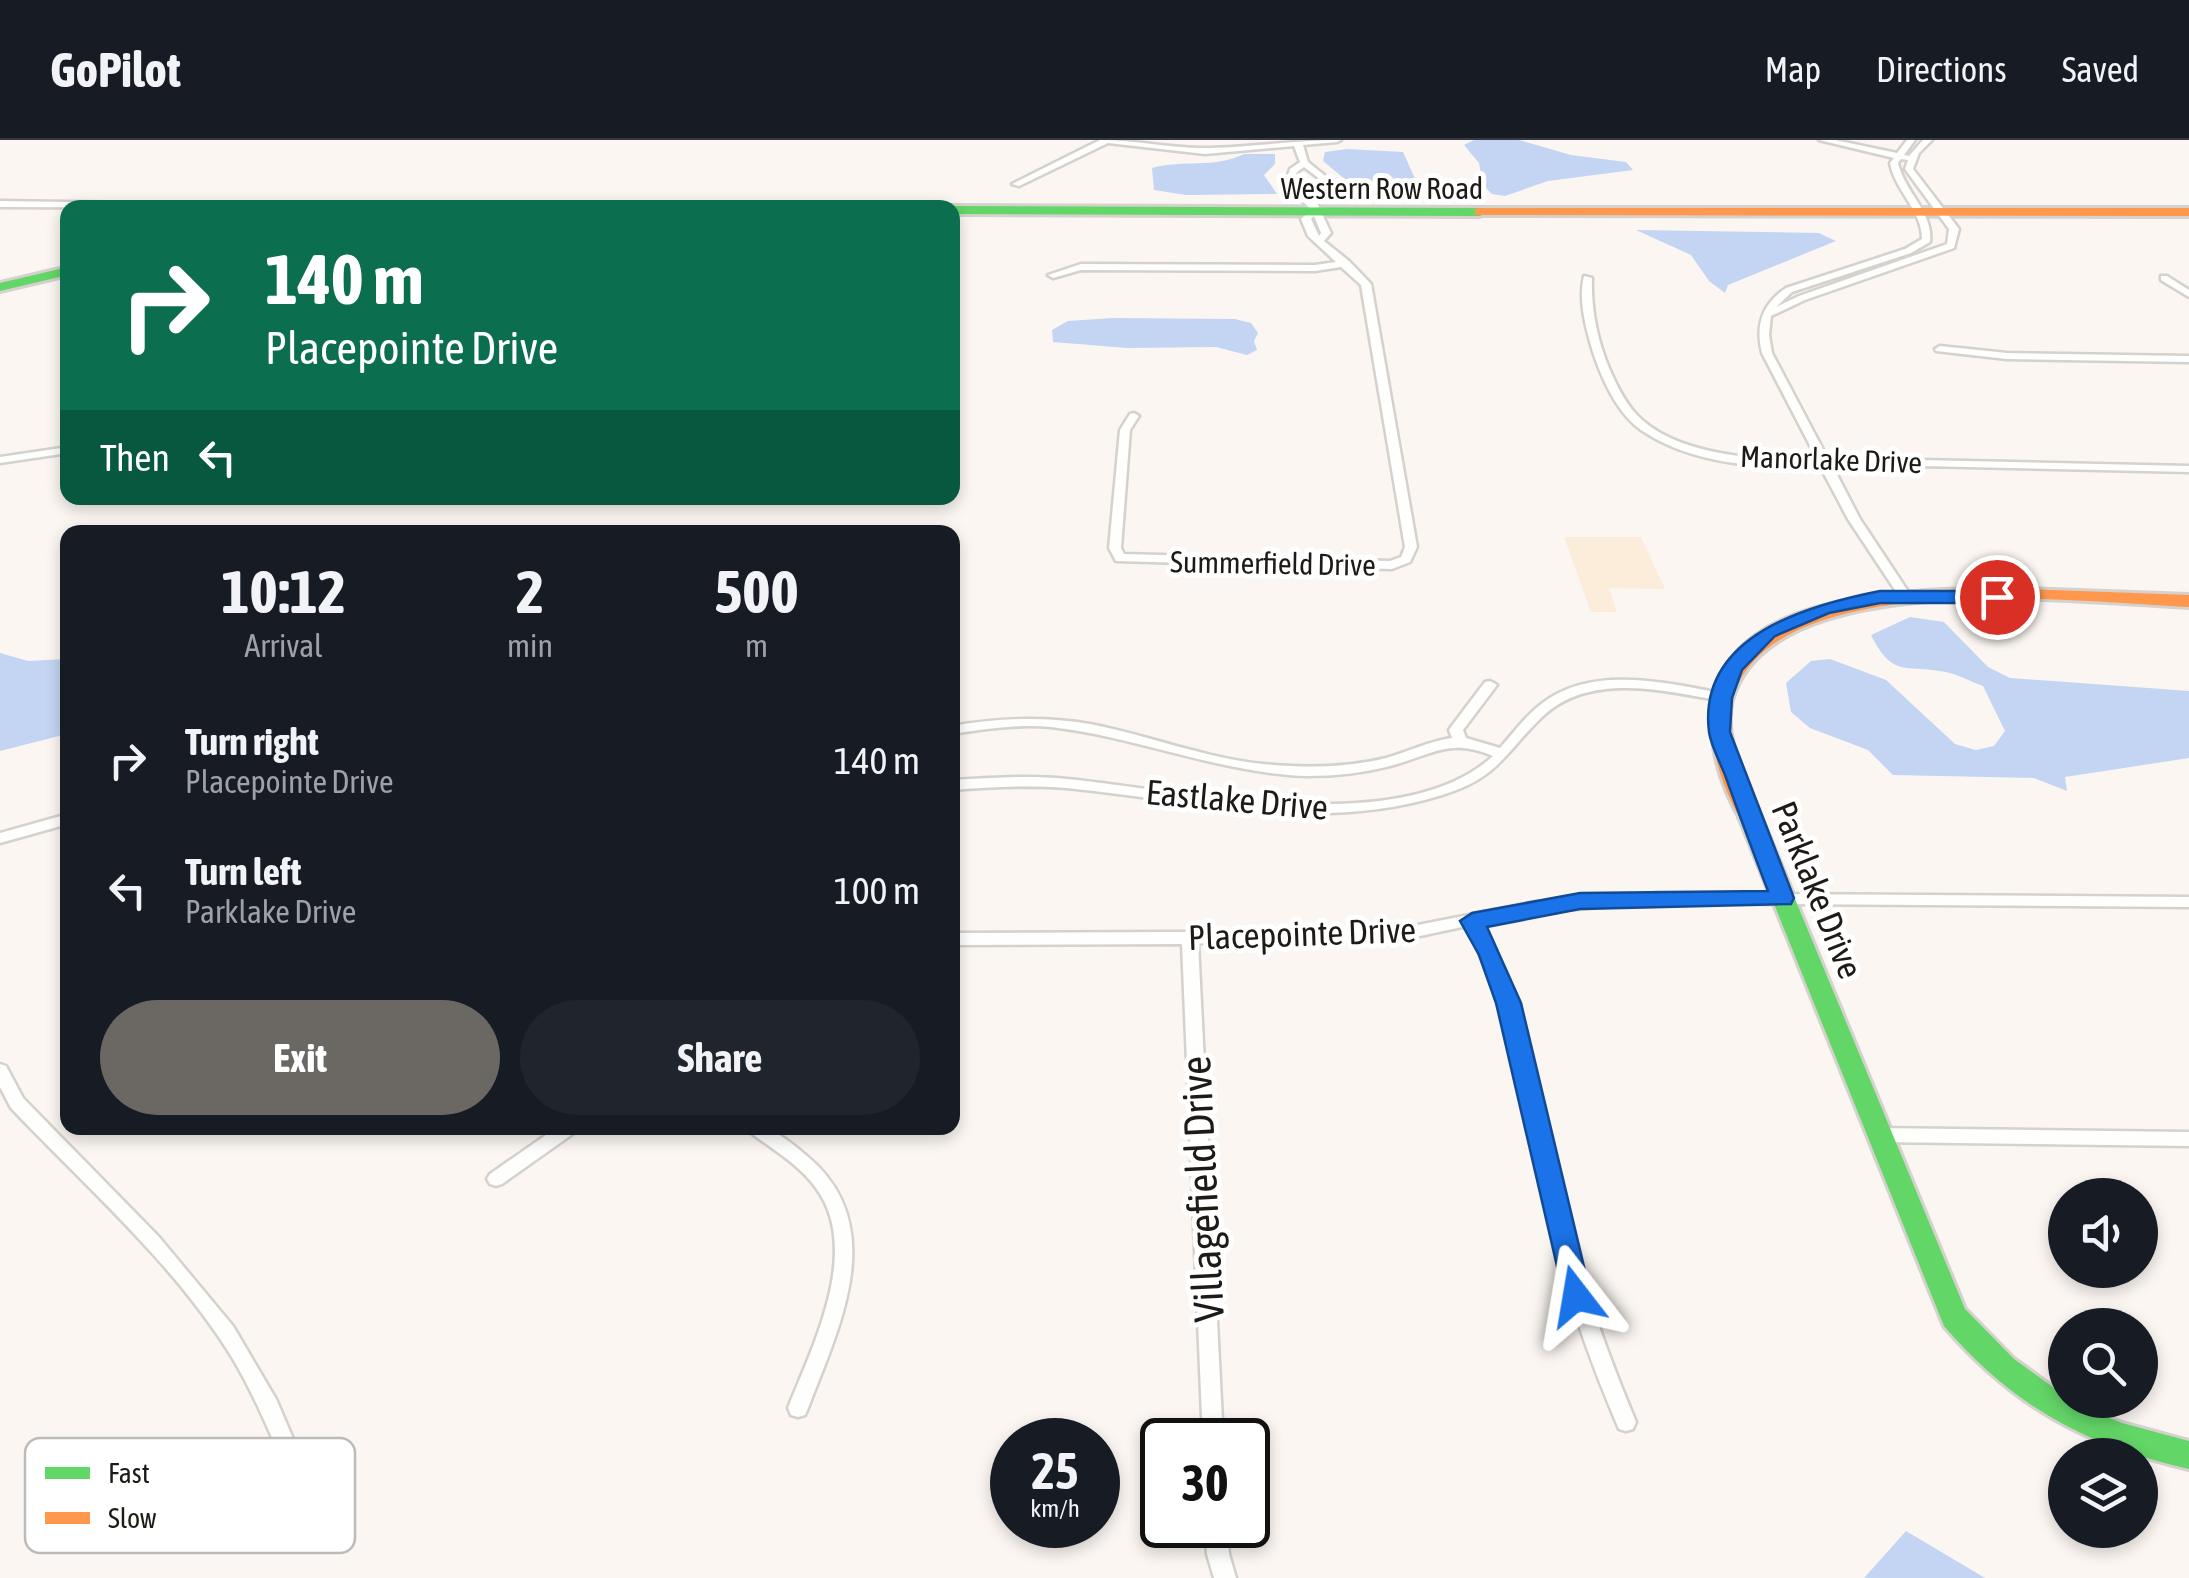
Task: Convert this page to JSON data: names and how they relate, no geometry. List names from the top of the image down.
{
  "streets": {
    "street": [
      "Western Row Road",
      "Manorlake Drive",
      "Summerfield Drive",
      "Eastlake Drive",
      "Parklake Drive",
      "Placepointe Drive",
      "Villagefield Drive"
    ]
  },
  "crossings": [
    ["Western Row Road", "Summerfield Drive"],
    ["Eastlake Drive", "Parklake Drive"],
    ["Parklake Drive", "Placepointe Drive"],
    ["Placepointe Drive", "Villagefield Drive"]
  ],
  "legend": ["Fast", "Slow"],
  "page": {
    "header": "GoPilot",
    "nav": ["Map", "Directions", "Saved"],
    "turn": ["140 m", "Placepointe Drive"],
    "then": "Then",
    "eta": [
      "10:12",
      "Arrival",
      "2",
      "min",
      "500",
      "m"
    ],
    "list": [
      {
        "name": "Turn right",
        "note": "Placepointe Drive",
        "value": "140 m"
      },
      {
        "name": "Turn left",
        "note": "Parklake Drive",
        "value": "100 m"
      }
    ],
    "buttons": ["Exit", "Share"],
    "speed": "25 km/h",
    "limit": "30"
  }
}
